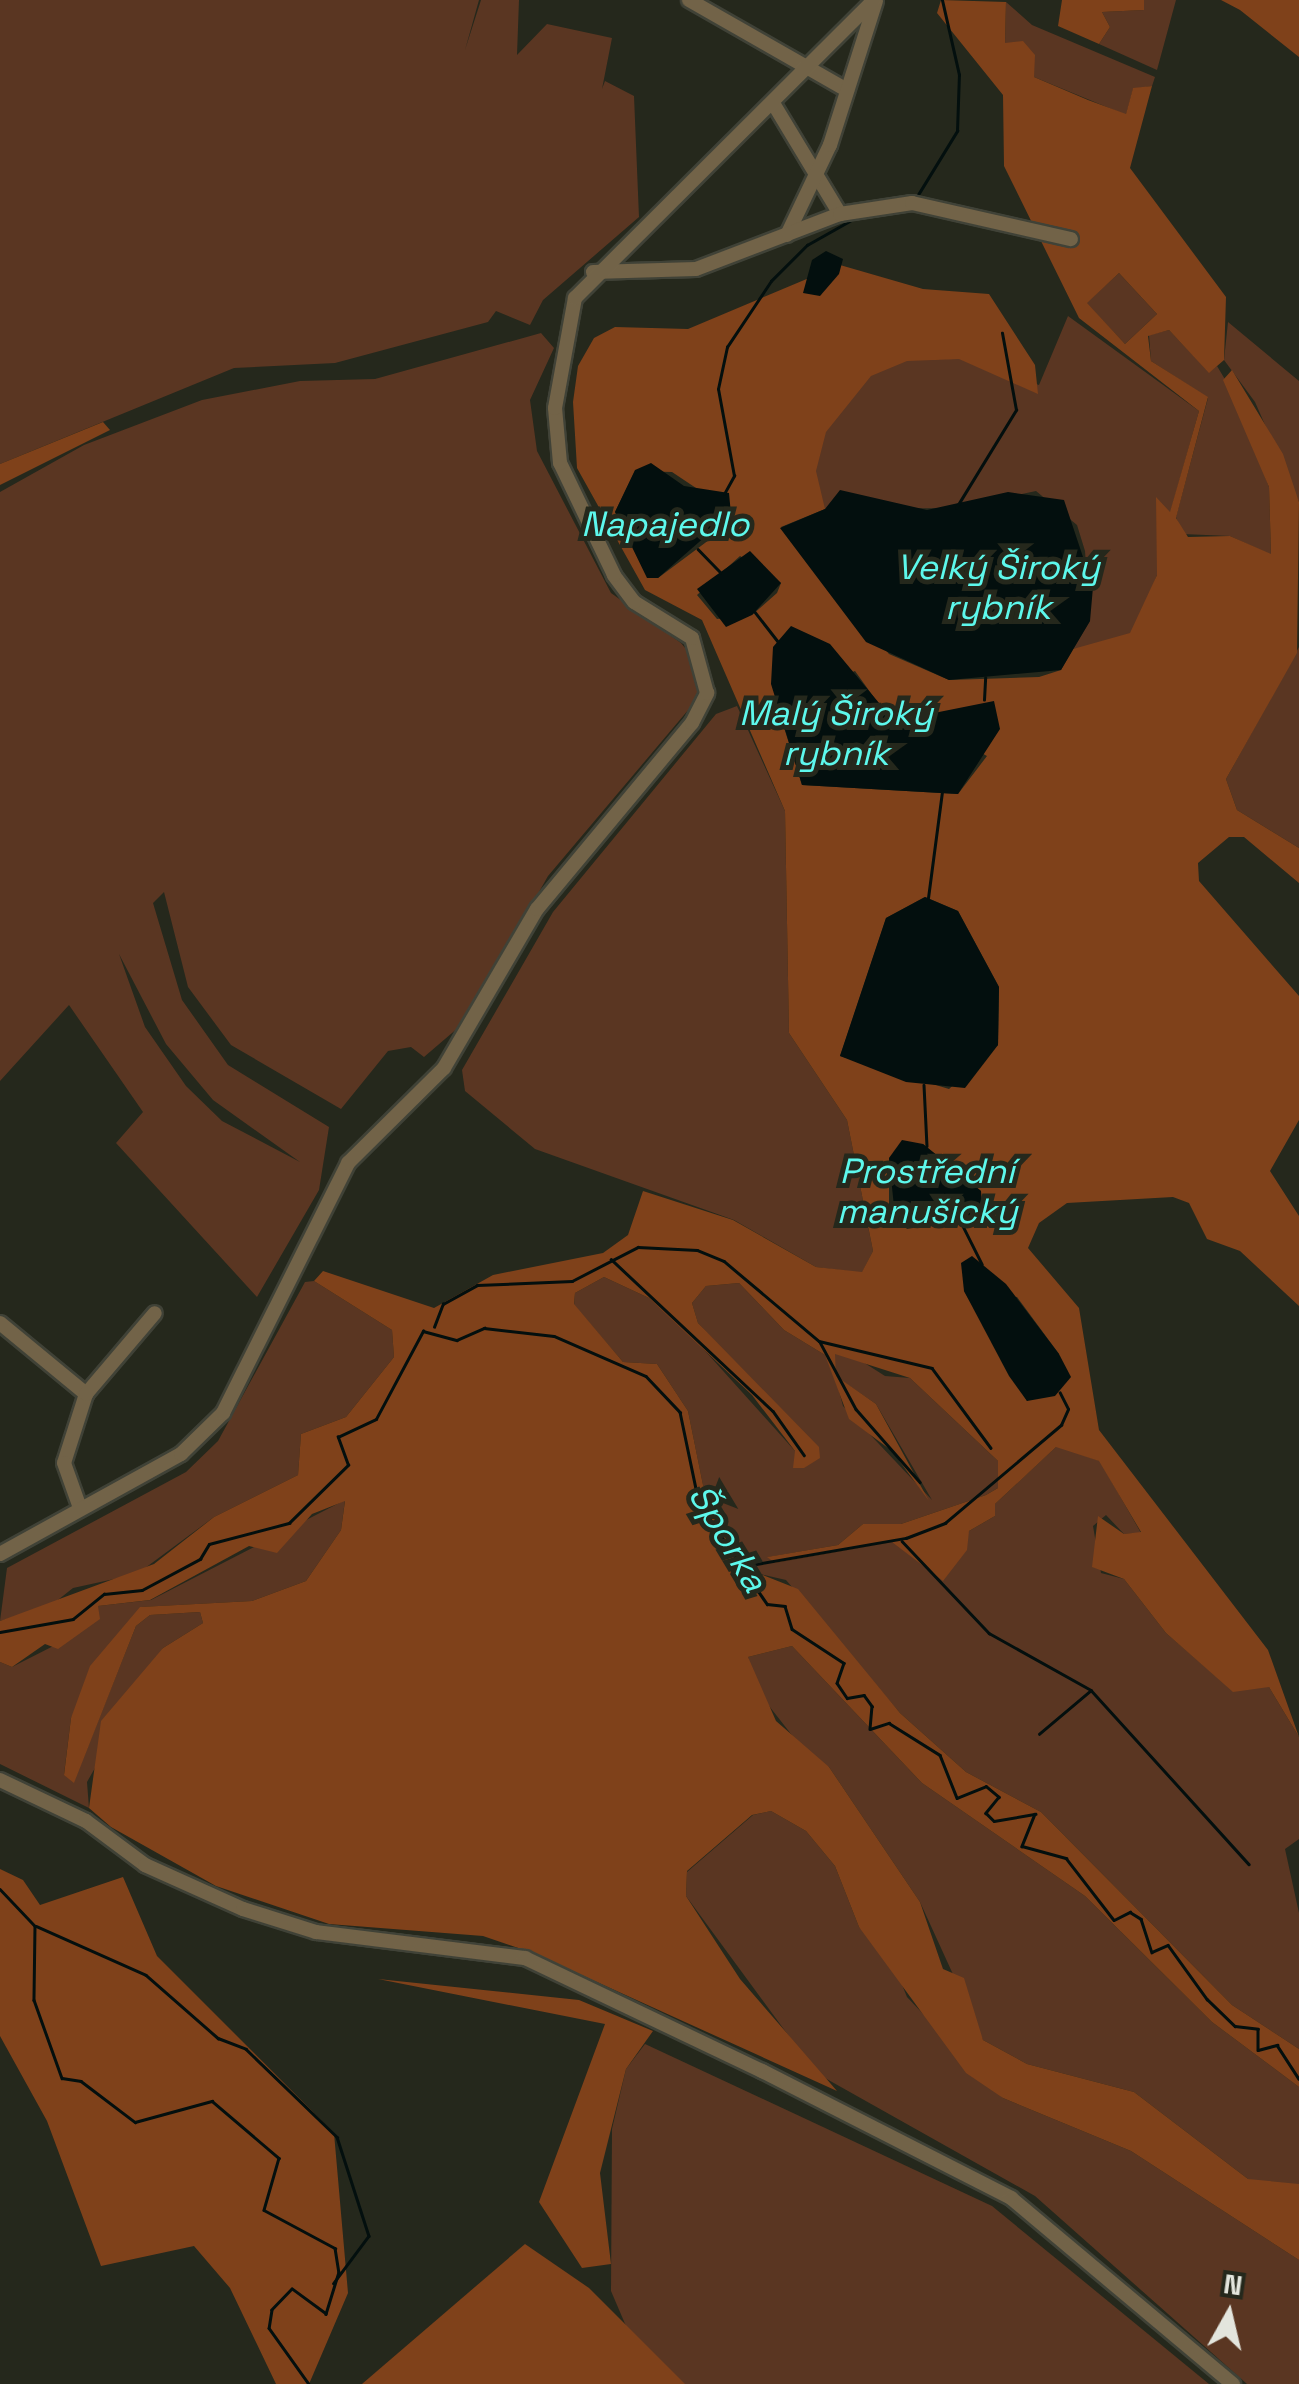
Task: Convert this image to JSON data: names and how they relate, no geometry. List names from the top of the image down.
{
  "water": [
    "Napajedlo",
    "Velký Široký rybník",
    "Malý Široký rybník",
    "Prostřední manušický",
    "Šporka"
  ],
  "north": "top"
}
